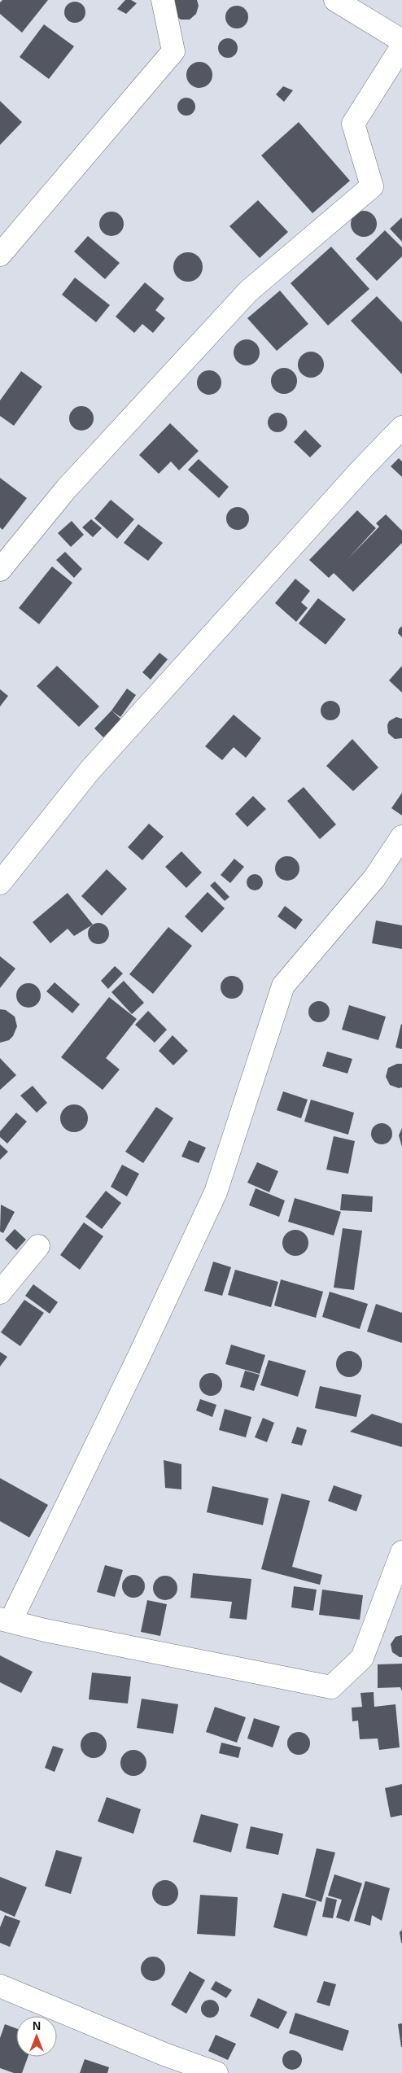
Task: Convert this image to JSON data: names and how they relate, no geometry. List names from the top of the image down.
{
  "north": "top"
}
